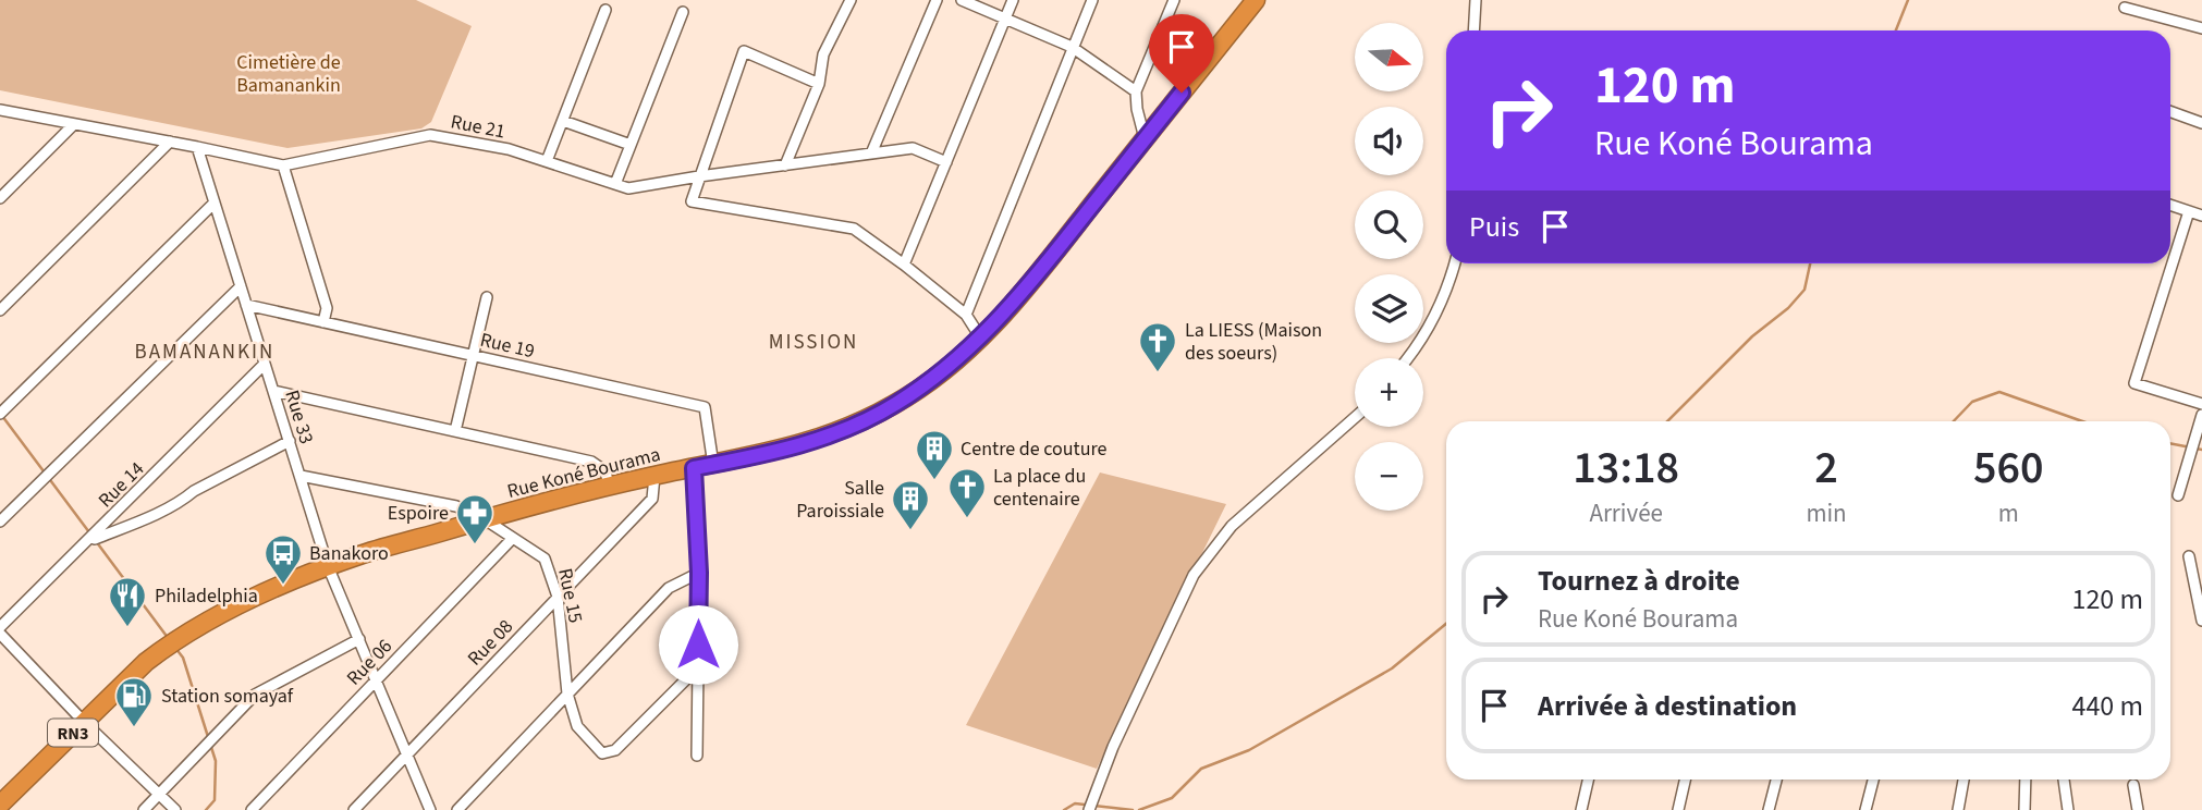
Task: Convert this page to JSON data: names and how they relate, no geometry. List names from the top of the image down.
{
  "streets": {
    "highway": ["Rue Koné Bourama", "RN3"],
    "street": [
      "Rue 21",
      "Rue 19",
      "Rue 33",
      "Rue 14",
      "Rue 15",
      "Rue 08",
      "Rue 06"
    ]
  },
  "crossings": [
    ["Rue 21", "Rue 33"],
    ["Rue 19", "Rue 33"],
    ["Rue 19", "Rue Koné Bourama"],
    ["Rue 33", "Rue Koné Bourama"],
    ["Rue 33", "Rue 14"],
    ["Rue 33", "Rue 15"],
    ["Rue 33", "Rue 08"],
    ["Rue 33", "Rue 06"],
    ["Rue Koné Bourama", "Rue 15"],
    ["Rue Koné Bourama", "Rue 08"],
    ["Rue 15", "Rue 08"],
    ["Rue 15", "Rue 06"]
  ],
  "districts": ["MISSION", "BAMANANKIN"],
  "parks": ["Cimetière de Bamanankin"],
  "places": {
    "church": ["La LIESS (Maison des soeurs)", "La place du centenaire"],
    "building": ["Centre de couture", "Salle Paroissiale"],
    "pharmacy": ["Espoire"],
    "bus stop": ["Banakoro"],
    "restaurant": ["Philadelphia"],
    "fuel station": ["Station somayaf"]
  },
  "north": "right",
  "page": {
    "map_buttons": ["+", "−"],
    "turn": ["120 m", "Rue Koné Bourama"],
    "then": "Puis",
    "eta": [
      "13:18",
      "Arrivée",
      "2",
      "min",
      "560",
      "m"
    ],
    "list": [
      {
        "name": "Tournez à droite",
        "note": "Rue Koné Bourama",
        "value": "120 m"
      },
      {
        "name": "Arrivée à destination",
        "value": "440 m"
      }
    ]
  }
}
